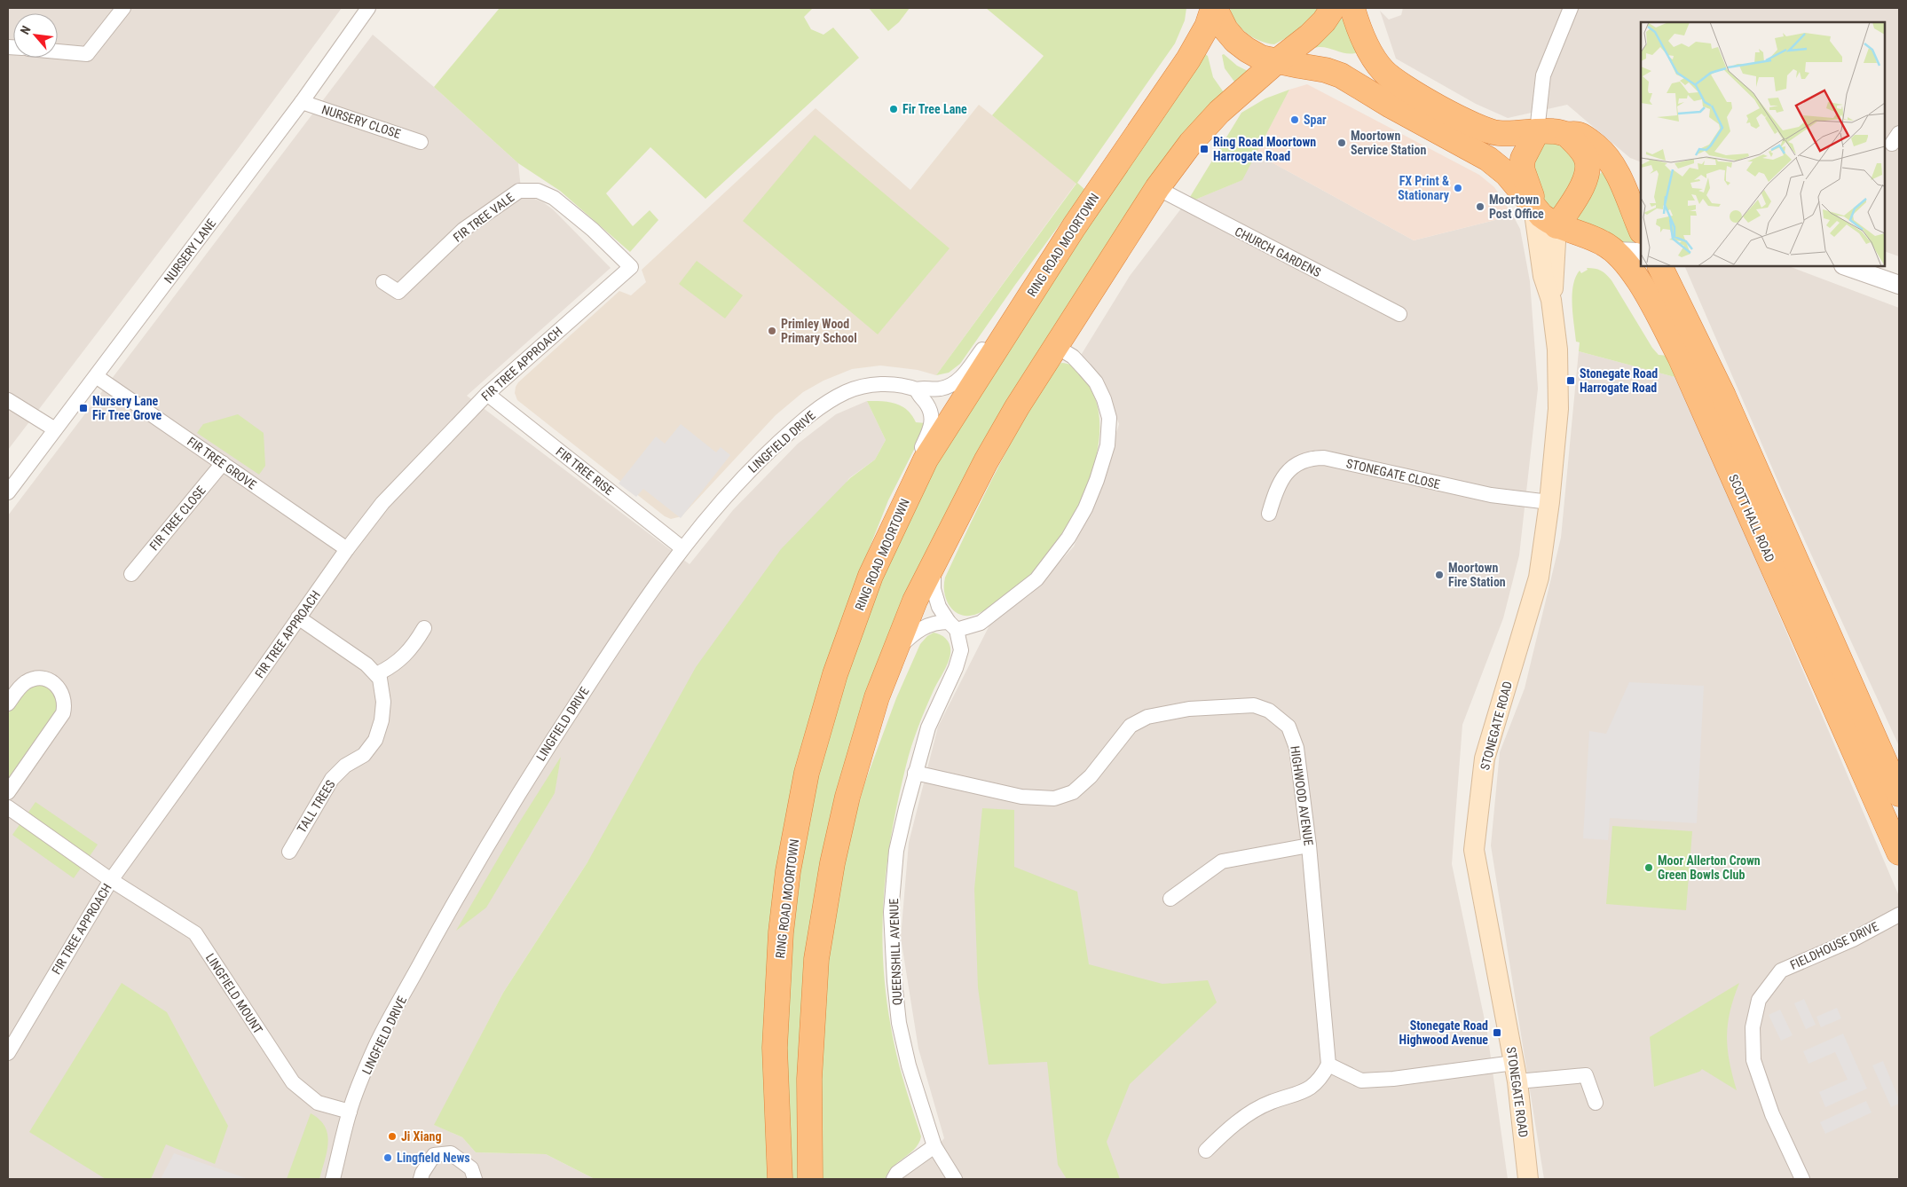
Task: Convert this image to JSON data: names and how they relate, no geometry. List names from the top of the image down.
{
  "streets": {
    "highway": ["RING ROAD MOORTOWN", "SCOTT HALL ROAD"],
    "main road": ["STONEGATE ROAD"],
    "street": [
      "NURSERY CLOSE",
      "FIR TREE VALE",
      "NURSERY LANE",
      "CHURCH GARDENS",
      "FIR TREE APPROACH",
      "LINGFIELD DRIVE",
      "FIR TREE GROVE",
      "FIR TREE RISE",
      "STONEGATE CLOSE",
      "FIR TREE CLOSE",
      "HIGHWOOD AVENUE",
      "TALL TREES",
      "FIELDHOUSE DRIVE",
      "QUEENSHILL AVENUE",
      "LINGFIELD MOUNT"
    ]
  },
  "crossings": [
    ["NURSERY CLOSE", "NURSERY LANE"],
    ["FIR TREE VALE", "FIR TREE APPROACH"],
    ["RING ROAD MOORTOWN", "LINGFIELD DRIVE"],
    ["RING ROAD MOORTOWN", "SCOTT HALL ROAD"],
    ["NURSERY LANE", "FIR TREE GROVE"],
    ["FIR TREE APPROACH", "FIR TREE GROVE"],
    ["FIR TREE APPROACH", "FIR TREE RISE"],
    ["FIR TREE APPROACH", "LINGFIELD MOUNT"],
    ["LINGFIELD DRIVE", "FIR TREE RISE"],
    ["LINGFIELD DRIVE", "LINGFIELD MOUNT"],
    ["FIR TREE GROVE", "FIR TREE CLOSE"],
    ["STONEGATE CLOSE", "STONEGATE ROAD"],
    ["SCOTT HALL ROAD", "STONEGATE ROAD"],
    ["HIGHWOOD AVENUE", "QUEENSHILL AVENUE"]
  ],
  "places": {
    "other": [
      "Fir Tree Lane",
      "Spar",
      "Moortown Service Station",
      "FX Print & Stationary",
      "Moortown Post Office",
      "Primley Wood Primary School",
      "Moortown Fire Station",
      "Moor Allerton Crown Green Bowls Club",
      "Ji Xiang",
      "Lingfield News"
    ],
    "transit": [
      "Ring Road Moortown Harrogate Road",
      "Stonegate Road Harrogate Road",
      "Nursery Lane Fir Tree Grove",
      "Stonegate Road Highwood Avenue"
    ]
  },
  "north": "top left"
}
